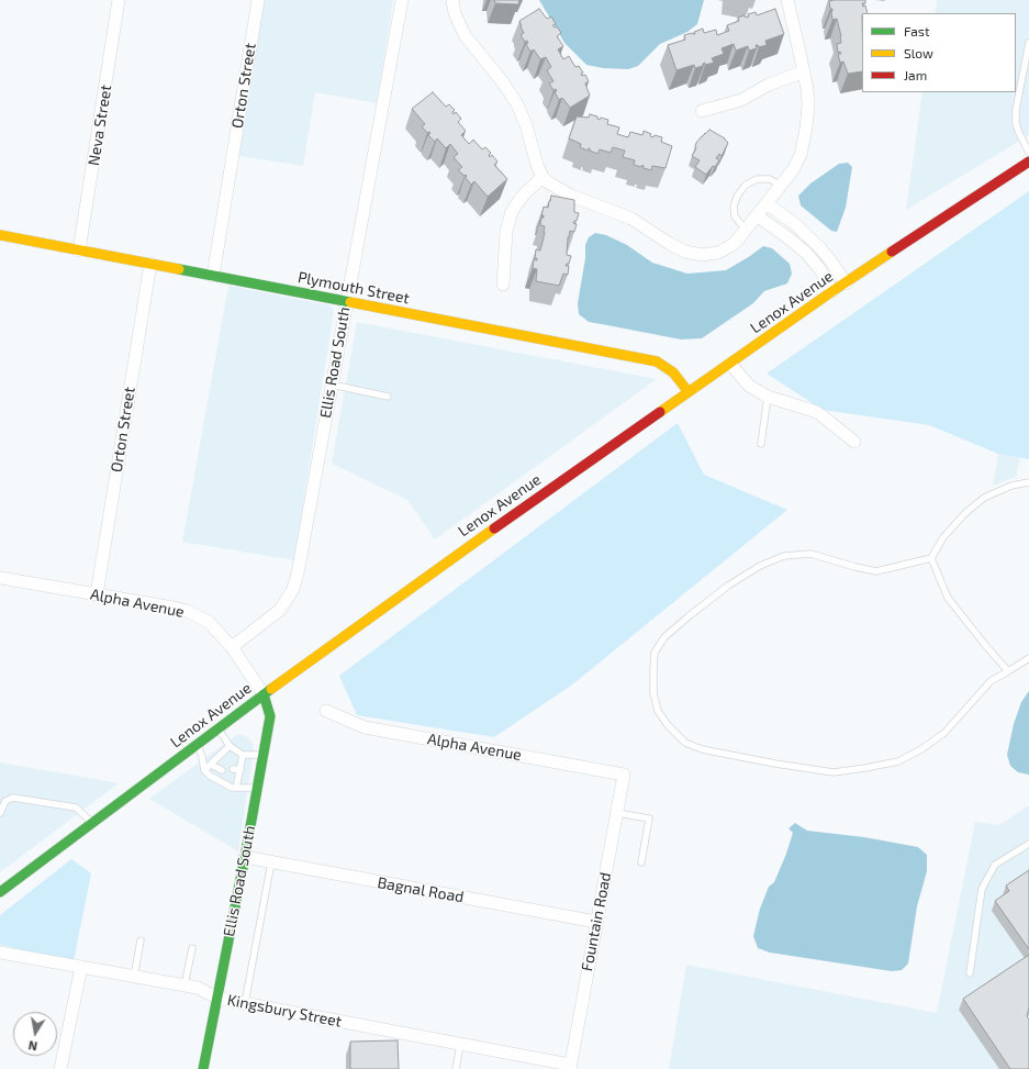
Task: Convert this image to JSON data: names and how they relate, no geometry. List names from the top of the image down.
{
  "streets": {
    "main road": ["Plymouth Street", "Lenox Avenue", "Ellis Road South"],
    "street": [
      "Orton Street",
      "Neva Street",
      "Alpha Avenue",
      "Bagnal Road",
      "Fountain Road",
      "Kingsbury Street"
    ]
  },
  "crossings": [
    ["Orton Street", "Plymouth Street"],
    ["Orton Street", "Alpha Avenue"],
    ["Neva Street", "Plymouth Street"],
    ["Plymouth Street", "Lenox Avenue"],
    ["Plymouth Street", "Ellis Road South"],
    ["Lenox Avenue", "Ellis Road South"],
    ["Lenox Avenue", "Alpha Avenue"],
    ["Ellis Road South", "Alpha Avenue"],
    ["Ellis Road South", "Bagnal Road"],
    ["Ellis Road South", "Kingsbury Street"],
    ["Alpha Avenue", "Fountain Road"],
    ["Bagnal Road", "Fountain Road"],
    ["Fountain Road", "Kingsbury Street"]
  ],
  "legend": ["Fast", "Slow", "Jam"],
  "north": "bottom"
}
